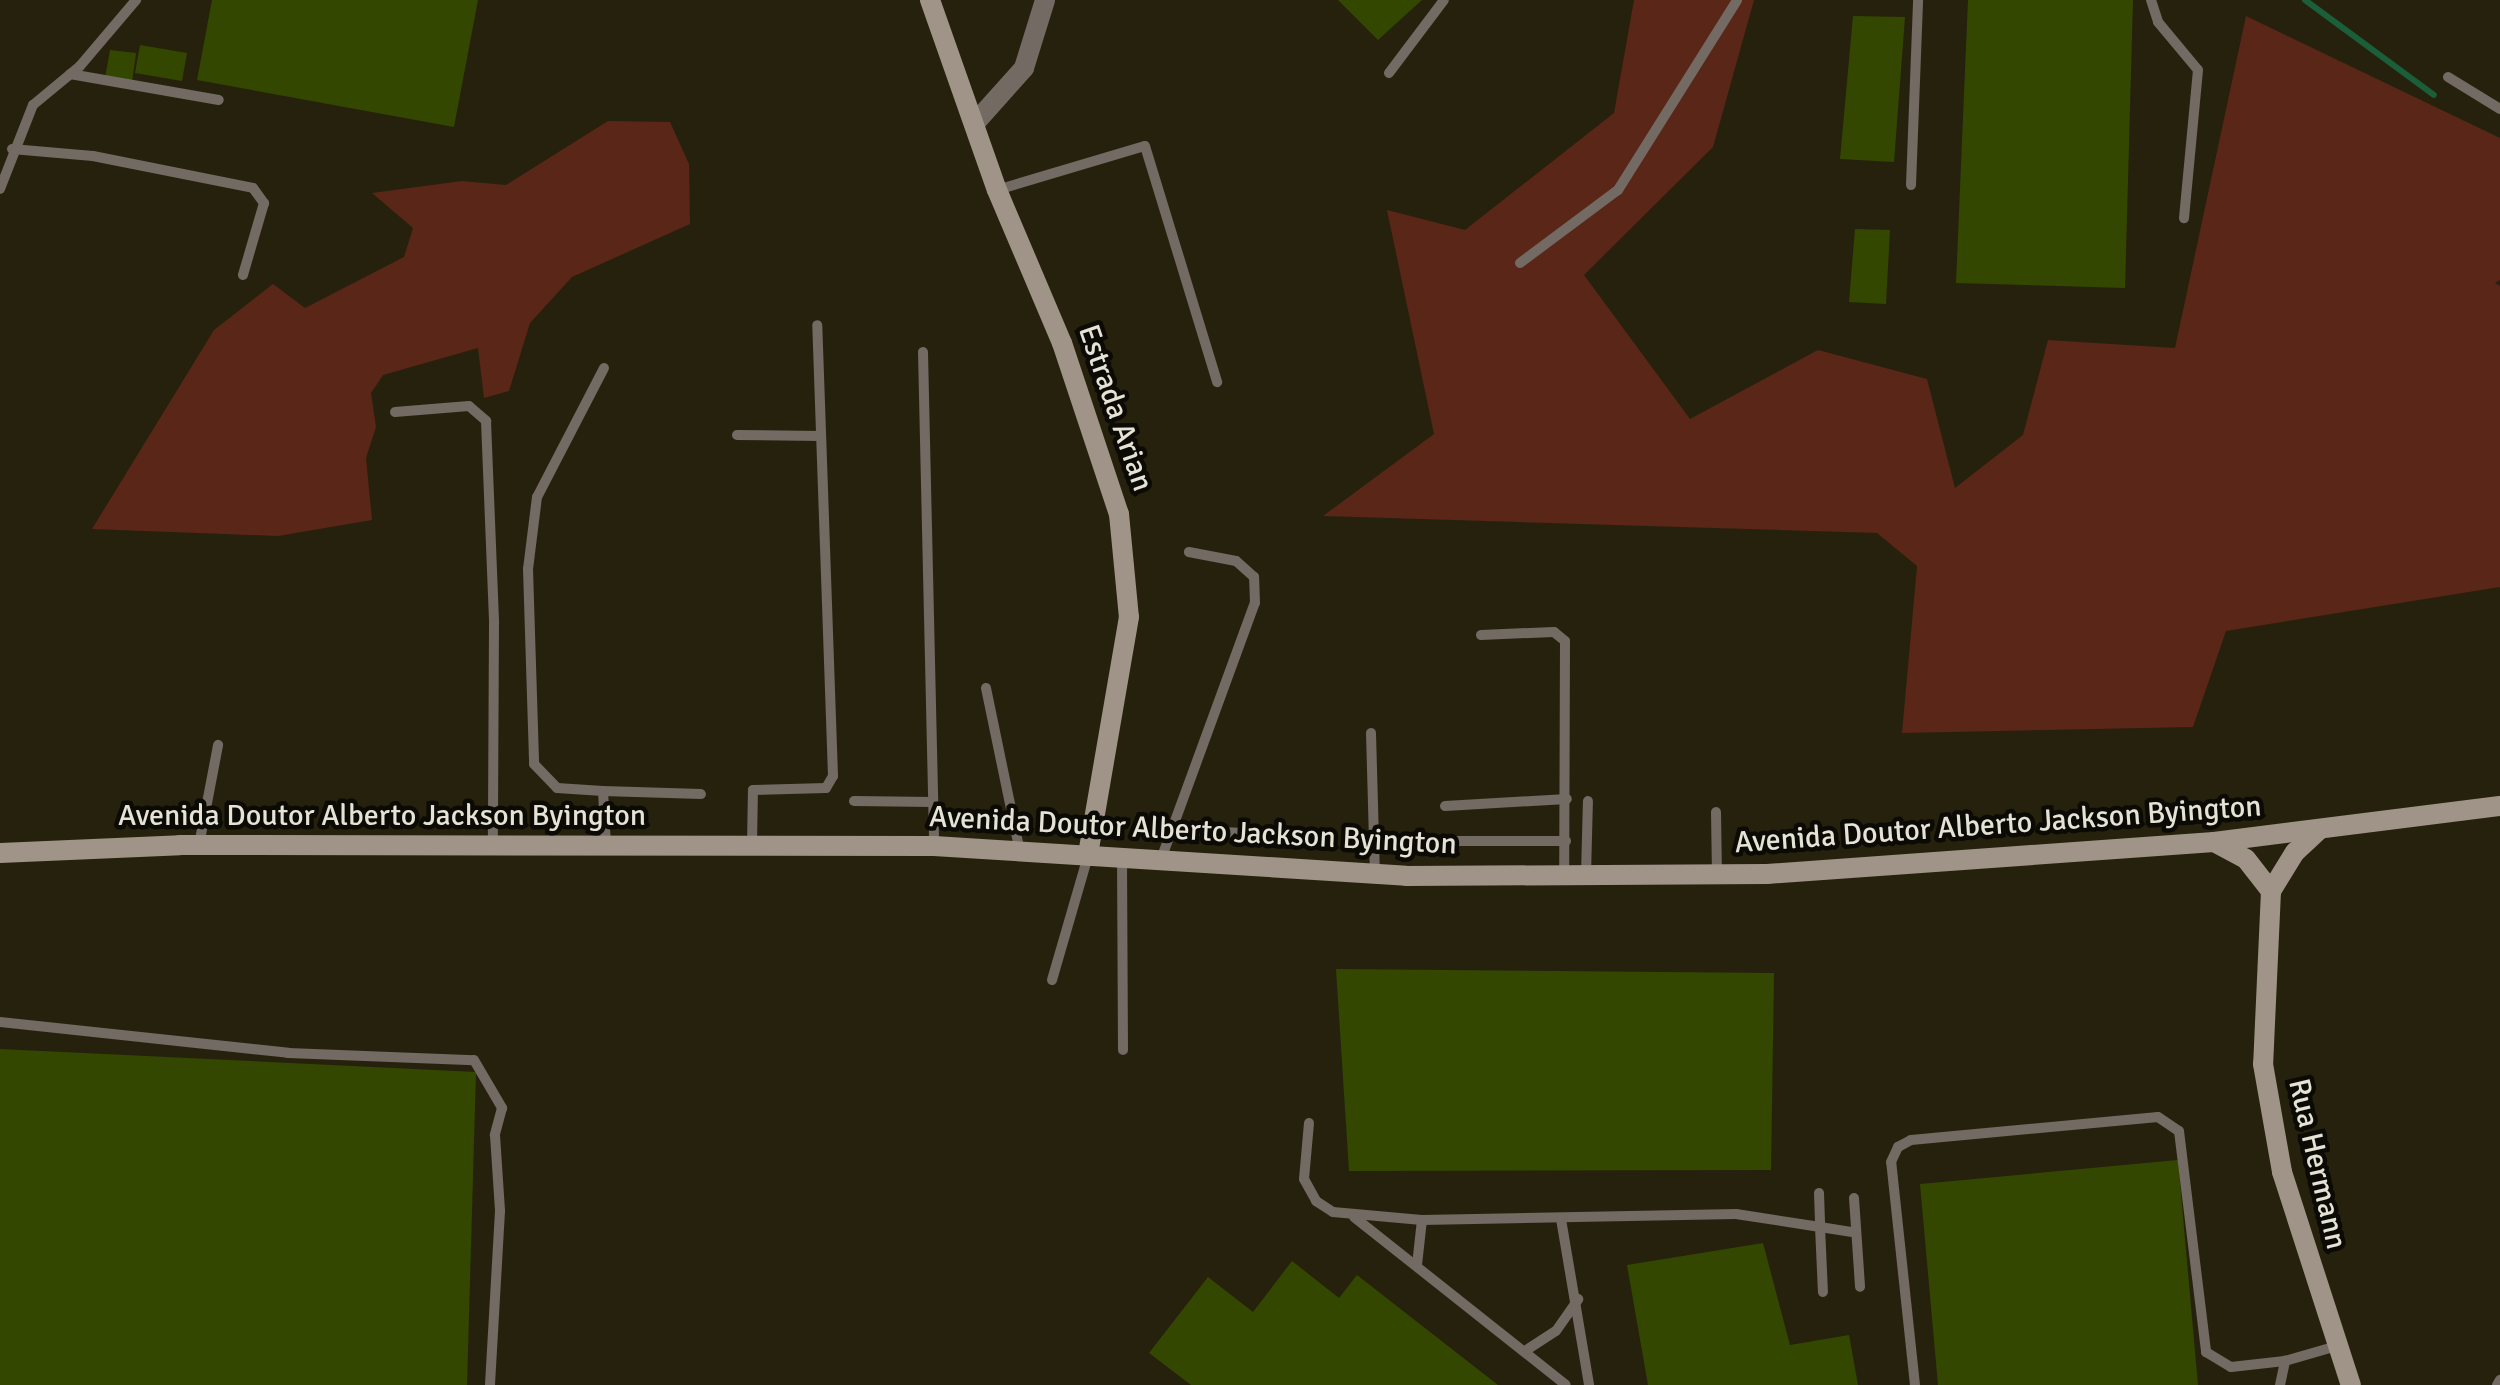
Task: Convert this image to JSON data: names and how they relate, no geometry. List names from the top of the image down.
{
  "streets": {
    "main road": ["Estrada Arian", "Avenida Doutor Alberto Jackson Byington", "Rua Hermann"]
  },
  "crossings": [
    ["Estrada Arian", "Avenida Doutor Alberto Jackson Byington"],
    ["Avenida Doutor Alberto Jackson Byington", "Rua Hermann"]
  ]
}
